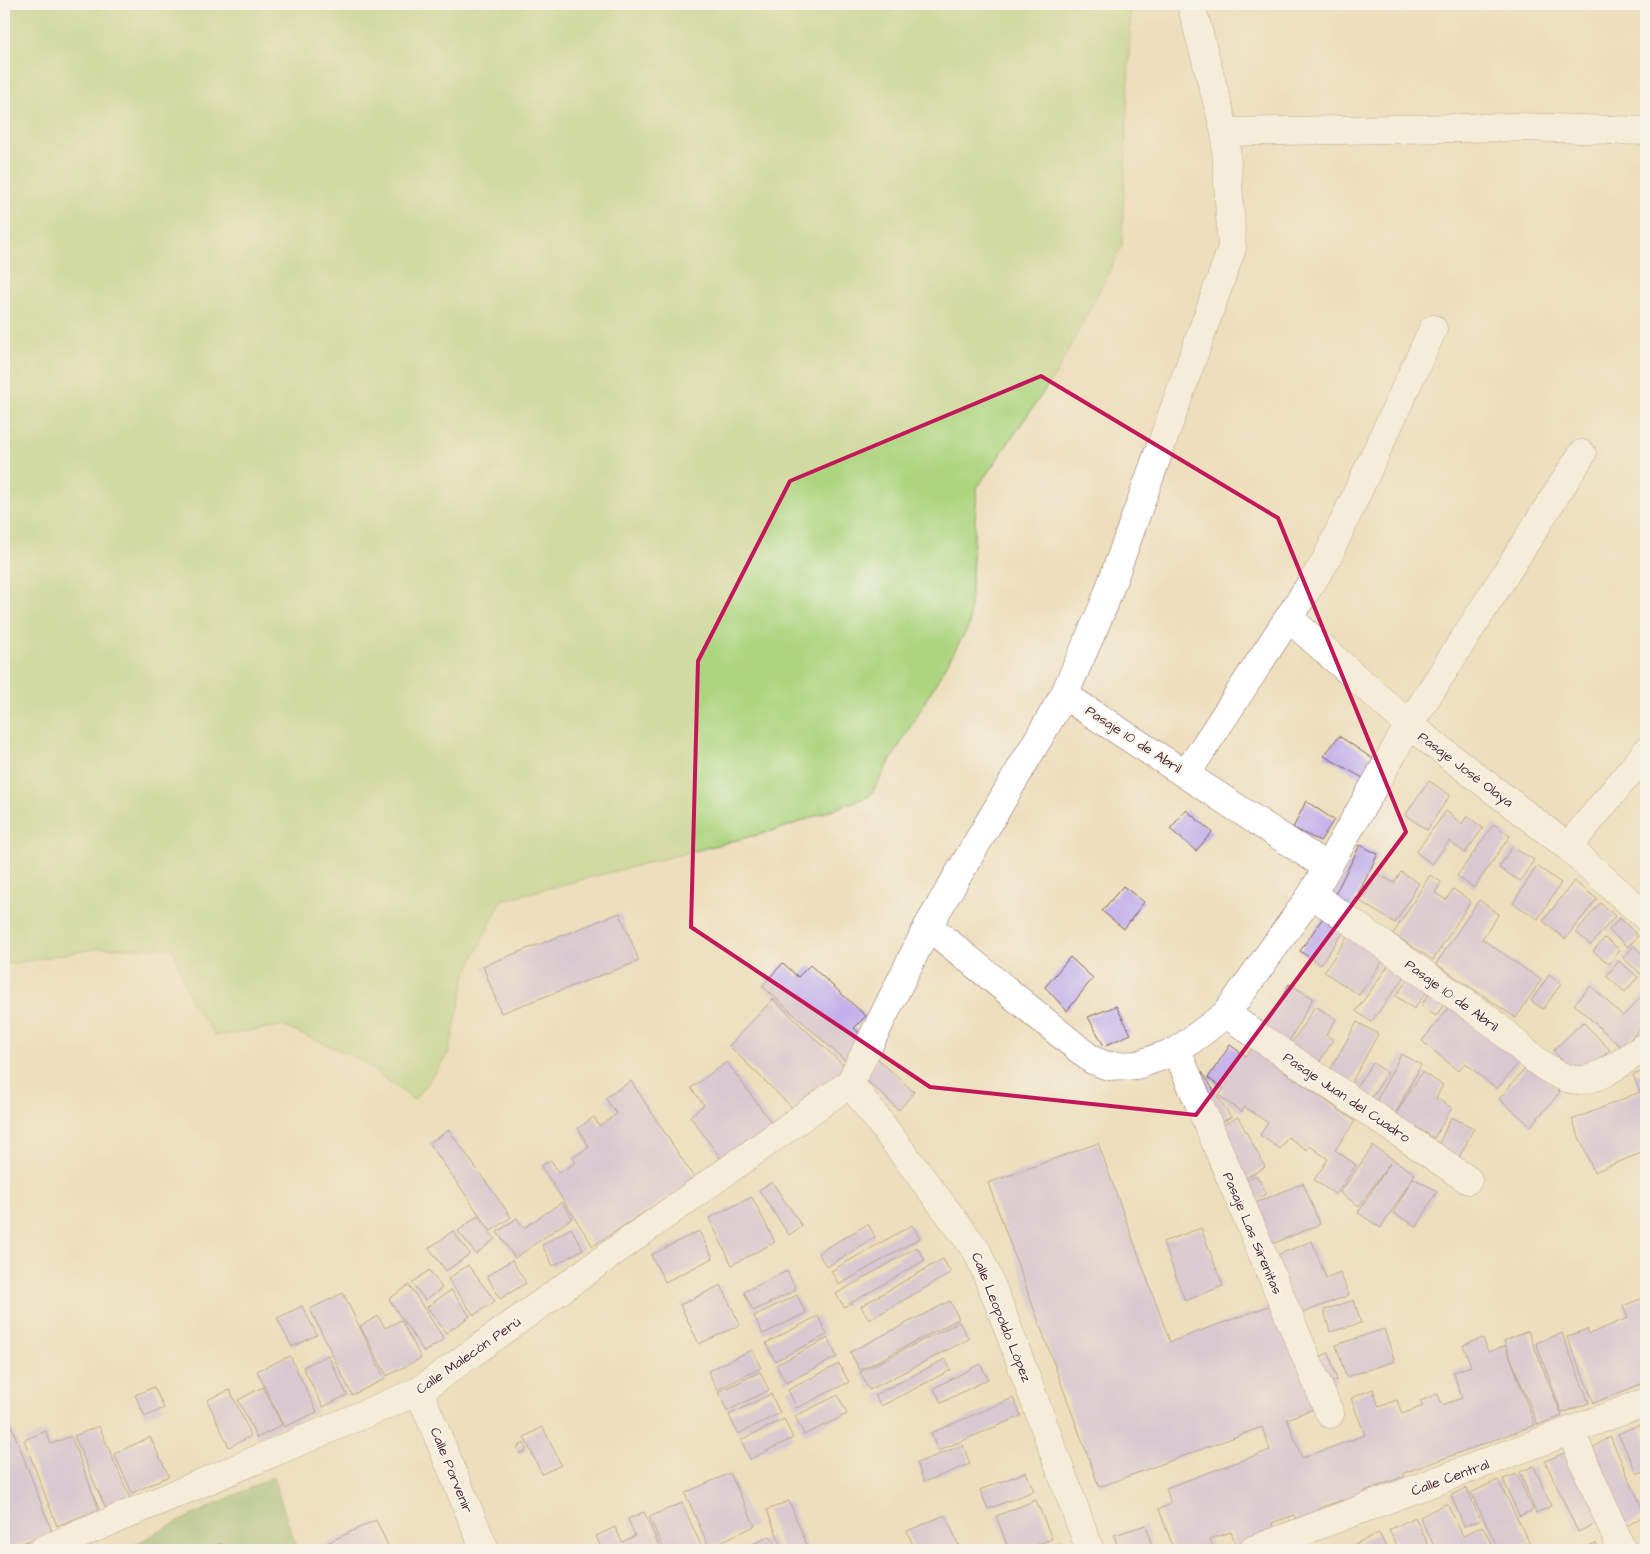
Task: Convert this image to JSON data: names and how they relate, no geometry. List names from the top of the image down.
{
  "streets": {
    "street": [
      "Pasaje 10 de Abril",
      "Pasaje José Olaya",
      "Pasaje Juan del Cuadro",
      "Pasaje Las Sirenitas",
      "Calle Leopoldo López",
      "Calle Malecón Perú",
      "Calle Porvenir",
      "Calle Central"
    ]
  },
  "crossings": [
    ["Calle Leopoldo López", "Calle Malecón Perú"],
    ["Calle Malecón Perú", "Calle Porvenir"]
  ]
}
